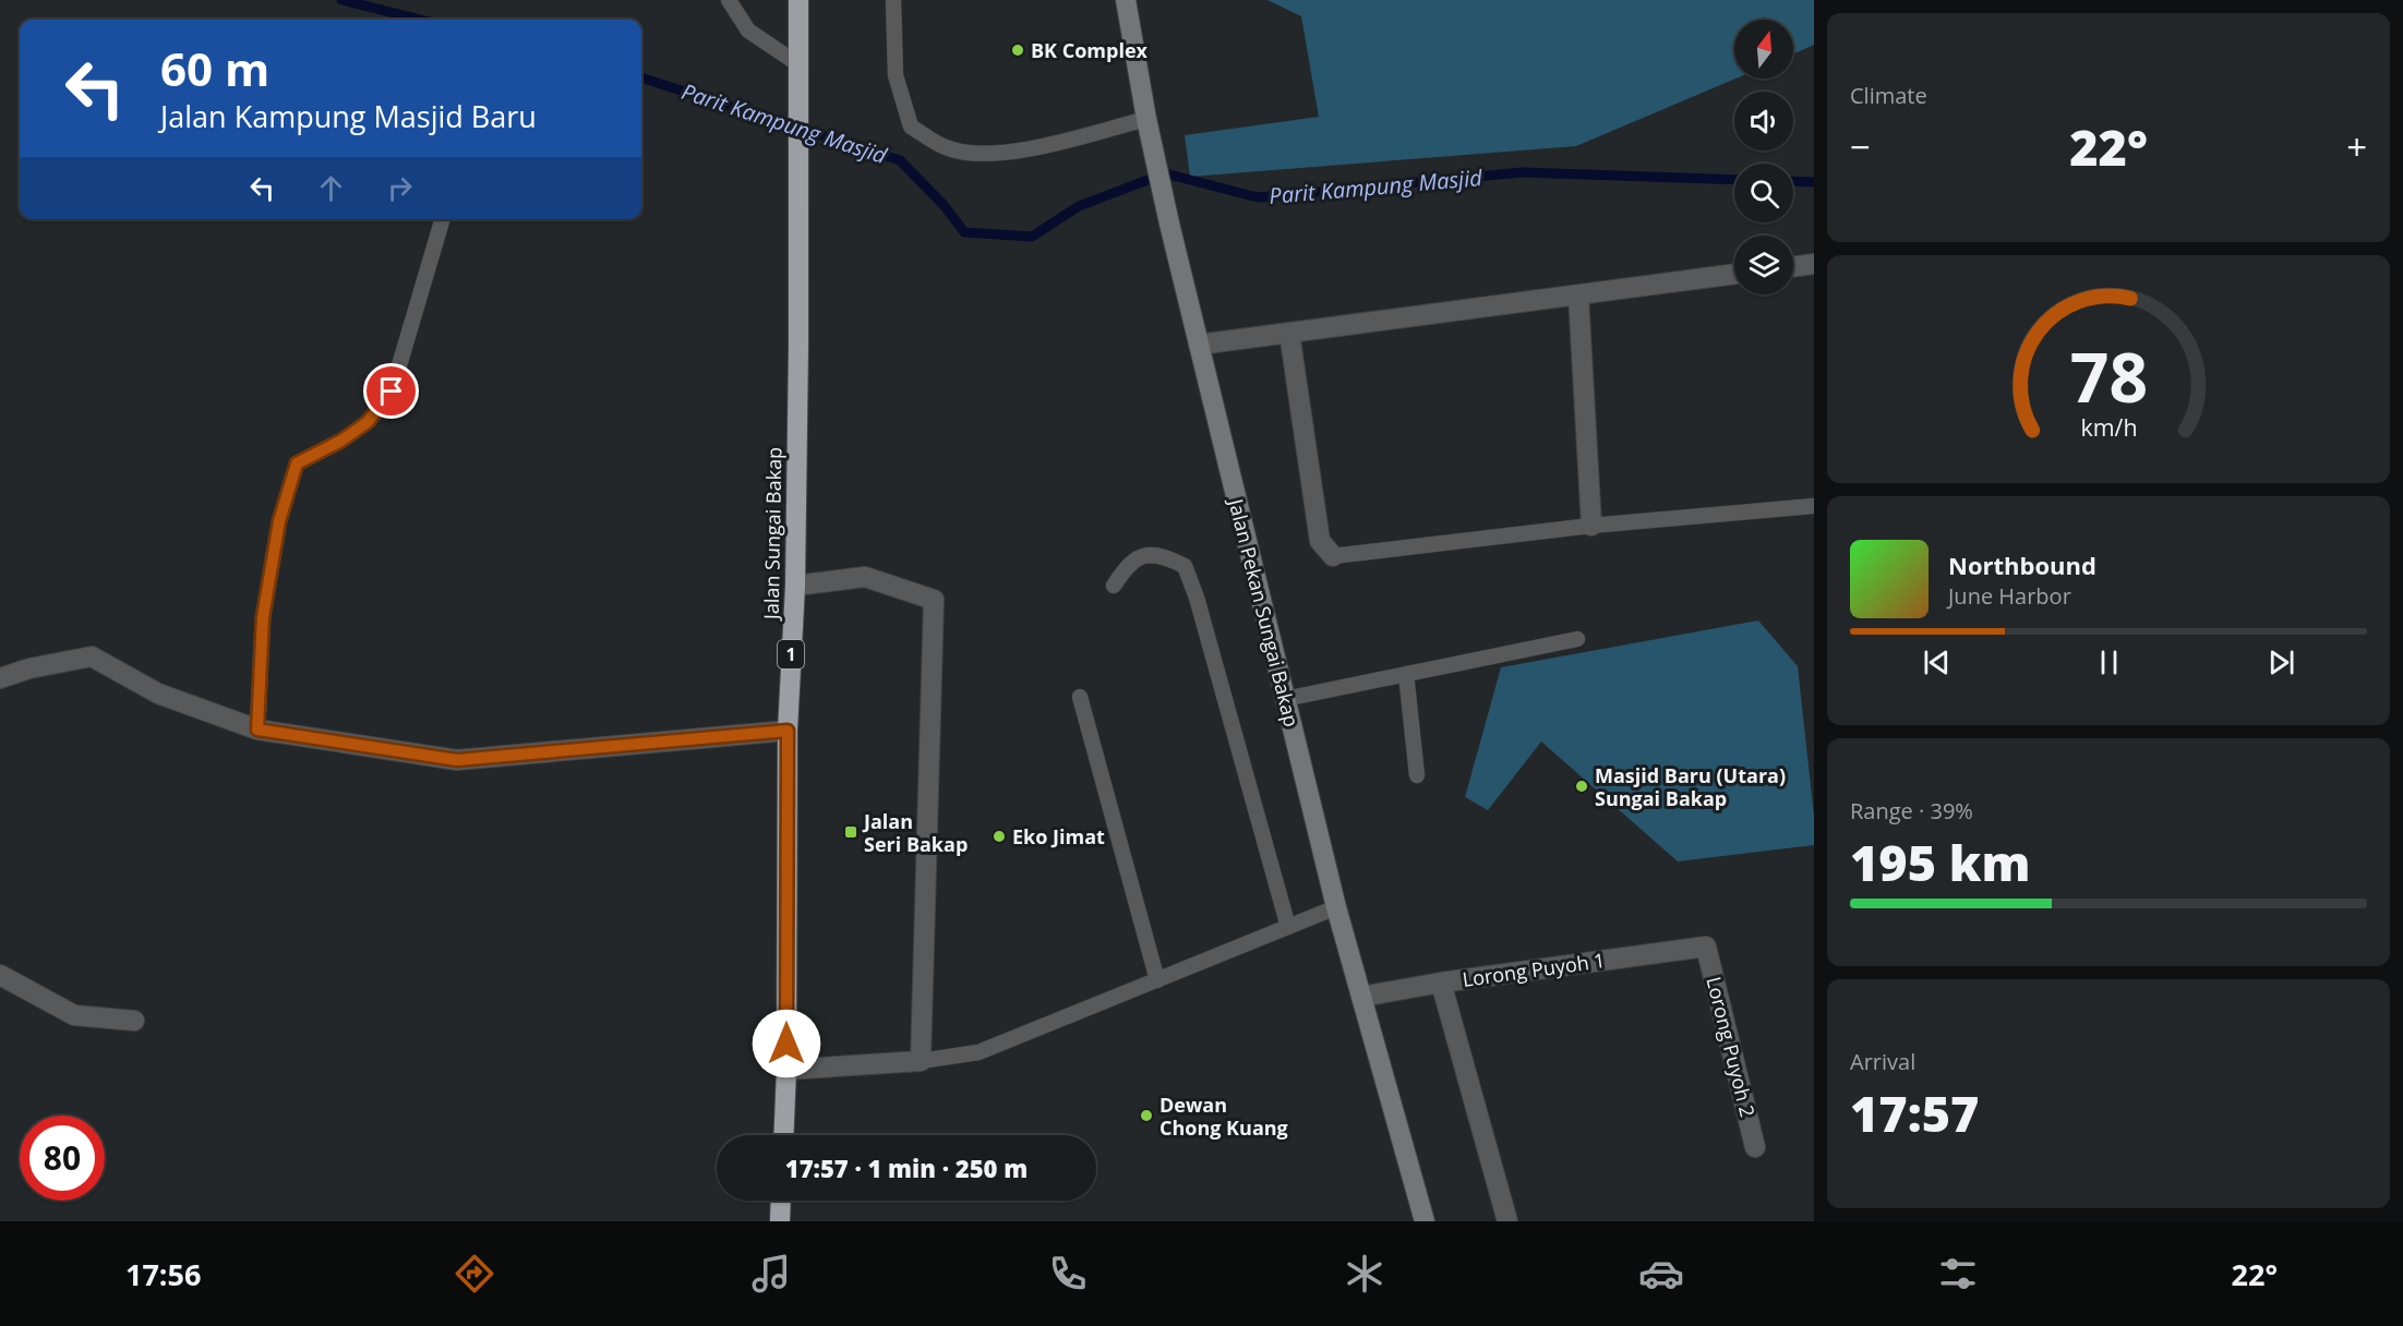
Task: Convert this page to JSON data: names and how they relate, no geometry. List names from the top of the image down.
{
  "streets": {
    "highway": ["Jalan Sungai Bakap", "1"],
    "main road": ["Jalan Pekan Sungai Bakap"],
    "street": ["Lorong Puyoh 1", "Lorong Puyoh 2"]
  },
  "crossings": [
    ["Jalan Pekan Sungai Bakap", "Lorong Puyoh 1"],
    ["Lorong Puyoh 1", "Lorong Puyoh 2"]
  ],
  "water": ["Parit Kampung Masjid"],
  "places": {
    "other": [
      "BK Complex",
      "Masjid Baru (Utara) Sungai Bakap",
      "Eko Jimat",
      "Dewan Chong Kuang"
    ],
    "transit": ["Jalan Seri Bakap"]
  },
  "north": "top",
  "page": {
    "tile": [
      "Climate",
      ["Range · 39%", "195 km"],
      ["Arrival", "17:57"]
    ],
    "turn": ["60 m", "Jalan Kampung Masjid Baru"],
    "heat": ["−", "22°", "+"],
    "song": ["Northbound", "June Harbor"],
    "limit": "80",
    "trip": "17:57 · 1 min · 250 m",
    "tabs": ["17:56", "22°"],
    "gauge": ["78", "km/h"]
  }
}
